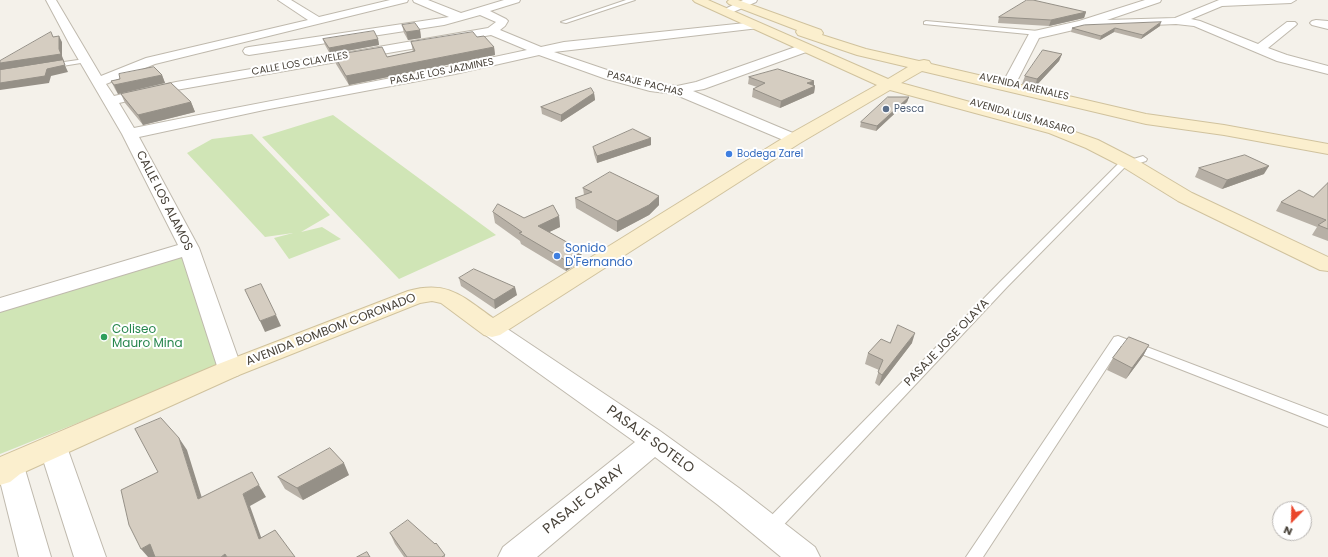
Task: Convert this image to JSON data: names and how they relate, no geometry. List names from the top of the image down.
{
  "streets": {
    "street": [
      "CALLE LOS CLAVELES",
      "PASAJE LOS JAZMINES",
      "PASAJE PACHAS",
      "AVENIDA ARENALES",
      "AVENIDA LUIS MASARO",
      "CALLE LOS ALAMOS",
      "AVENIDA BOMBOM CORONADO",
      "PASAJE SOTELO",
      "PASAJE CARAY"
    ],
    "lane": ["PASAJE JOSE OLAYA"]
  },
  "crossings": [
    ["CALLE LOS CLAVELES", "PASAJE PACHAS"],
    ["CALLE LOS CLAVELES", "CALLE LOS ALAMOS"],
    ["PASAJE LOS JAZMINES", "PASAJE PACHAS"],
    ["PASAJE LOS JAZMINES", "AVENIDA LUIS MASARO"],
    ["PASAJE LOS JAZMINES", "CALLE LOS ALAMOS"],
    ["AVENIDA LUIS MASARO", "PASAJE JOSE OLAYA"],
    ["CALLE LOS ALAMOS", "AVENIDA BOMBOM CORONADO"],
    ["AVENIDA BOMBOM CORONADO", "PASAJE SOTELO"],
    ["PASAJE JOSE OLAYA", "PASAJE SOTELO"],
    ["PASAJE SOTELO", "PASAJE CARAY"]
  ],
  "places": [
    "Pesca",
    "Bodega Zarel",
    "Sonido D'Fernando",
    "Coliseo Mauro Mina"
  ],
  "north": "bottom left"
}
